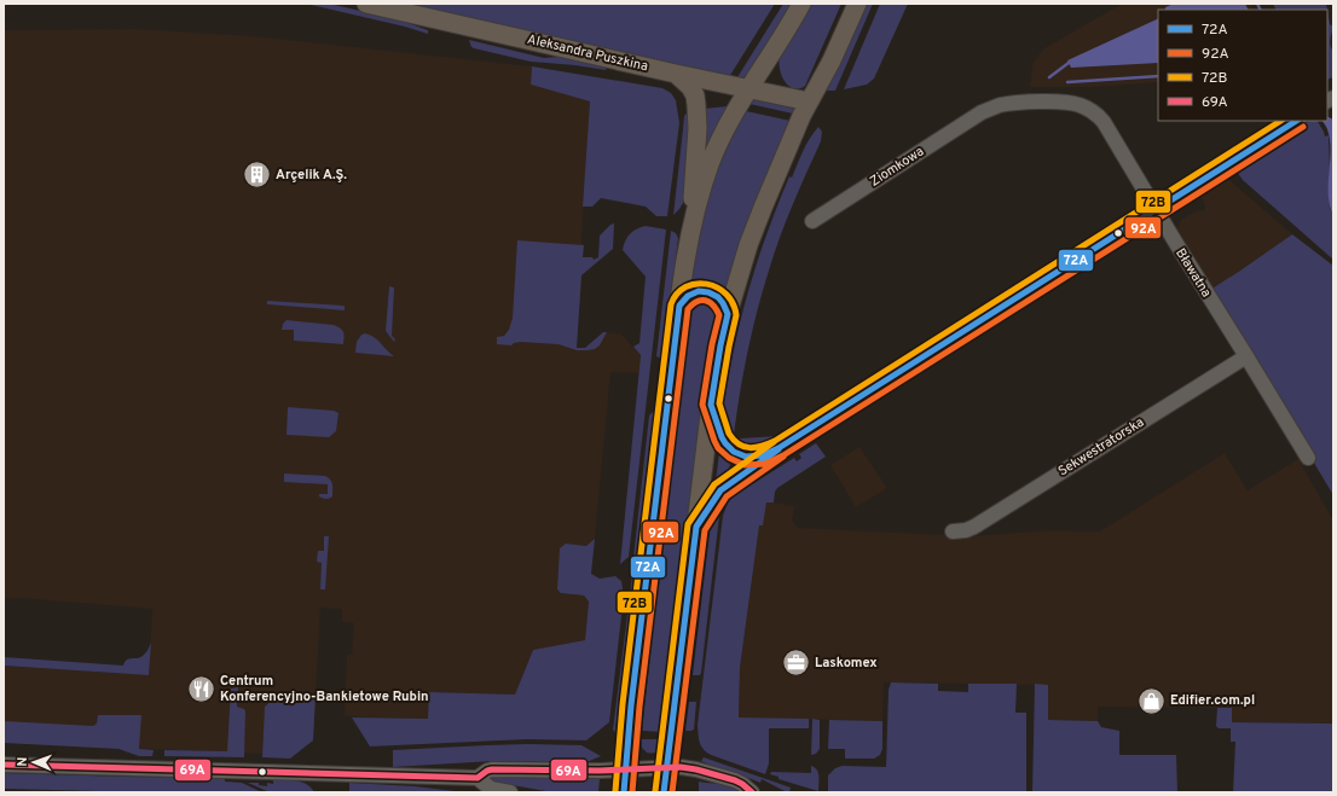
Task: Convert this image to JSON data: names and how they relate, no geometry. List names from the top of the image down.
{
  "streets": {
    "main road": ["Aleksandra Puszkina"],
    "street": ["Ziomkowa", "Bławatna", "Sekwestratorska"]
  },
  "crossings": [
    ["Ziomkowa", "Bławatna"],
    ["Bławatna", "Sekwestratorska"]
  ],
  "places": {
    "building": ["Arçelik A.Ş."],
    "office": ["Laskomex"],
    "restaurant": ["Centrum Konferencyjno-Bankietowe Rubin"],
    "shop": ["Edifier.com.pl"]
  },
  "lines": [
    "transit line 72A",
    "transit line 72B",
    "transit line 92A",
    "transit line 69A"
  ],
  "legend": [
    "72A",
    "92A",
    "72B",
    "69A"
  ],
  "north": "left"
}
